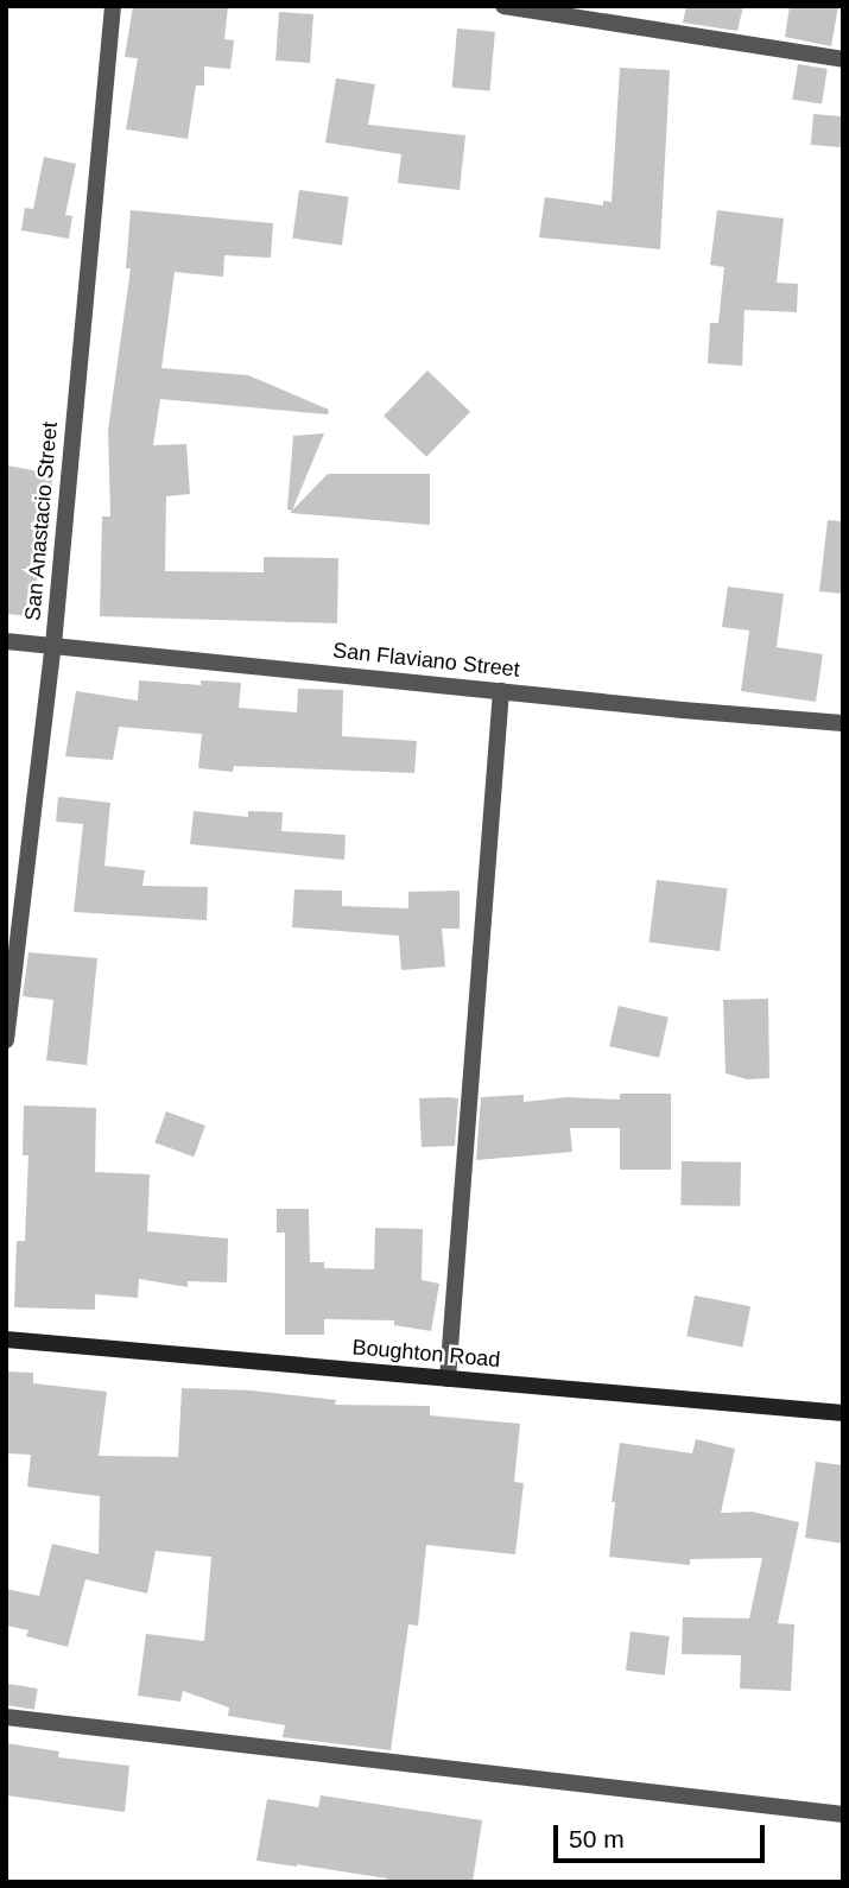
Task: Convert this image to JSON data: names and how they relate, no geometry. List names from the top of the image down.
{
  "streets": {
    "main road": ["Boughton Road"],
    "street": ["San Anastacio Street", "San Flaviano Street"]
  },
  "crossings": [
    ["San Anastacio Street", "San Flaviano Street"]
  ],
  "scale_bar": "50 m"
}
